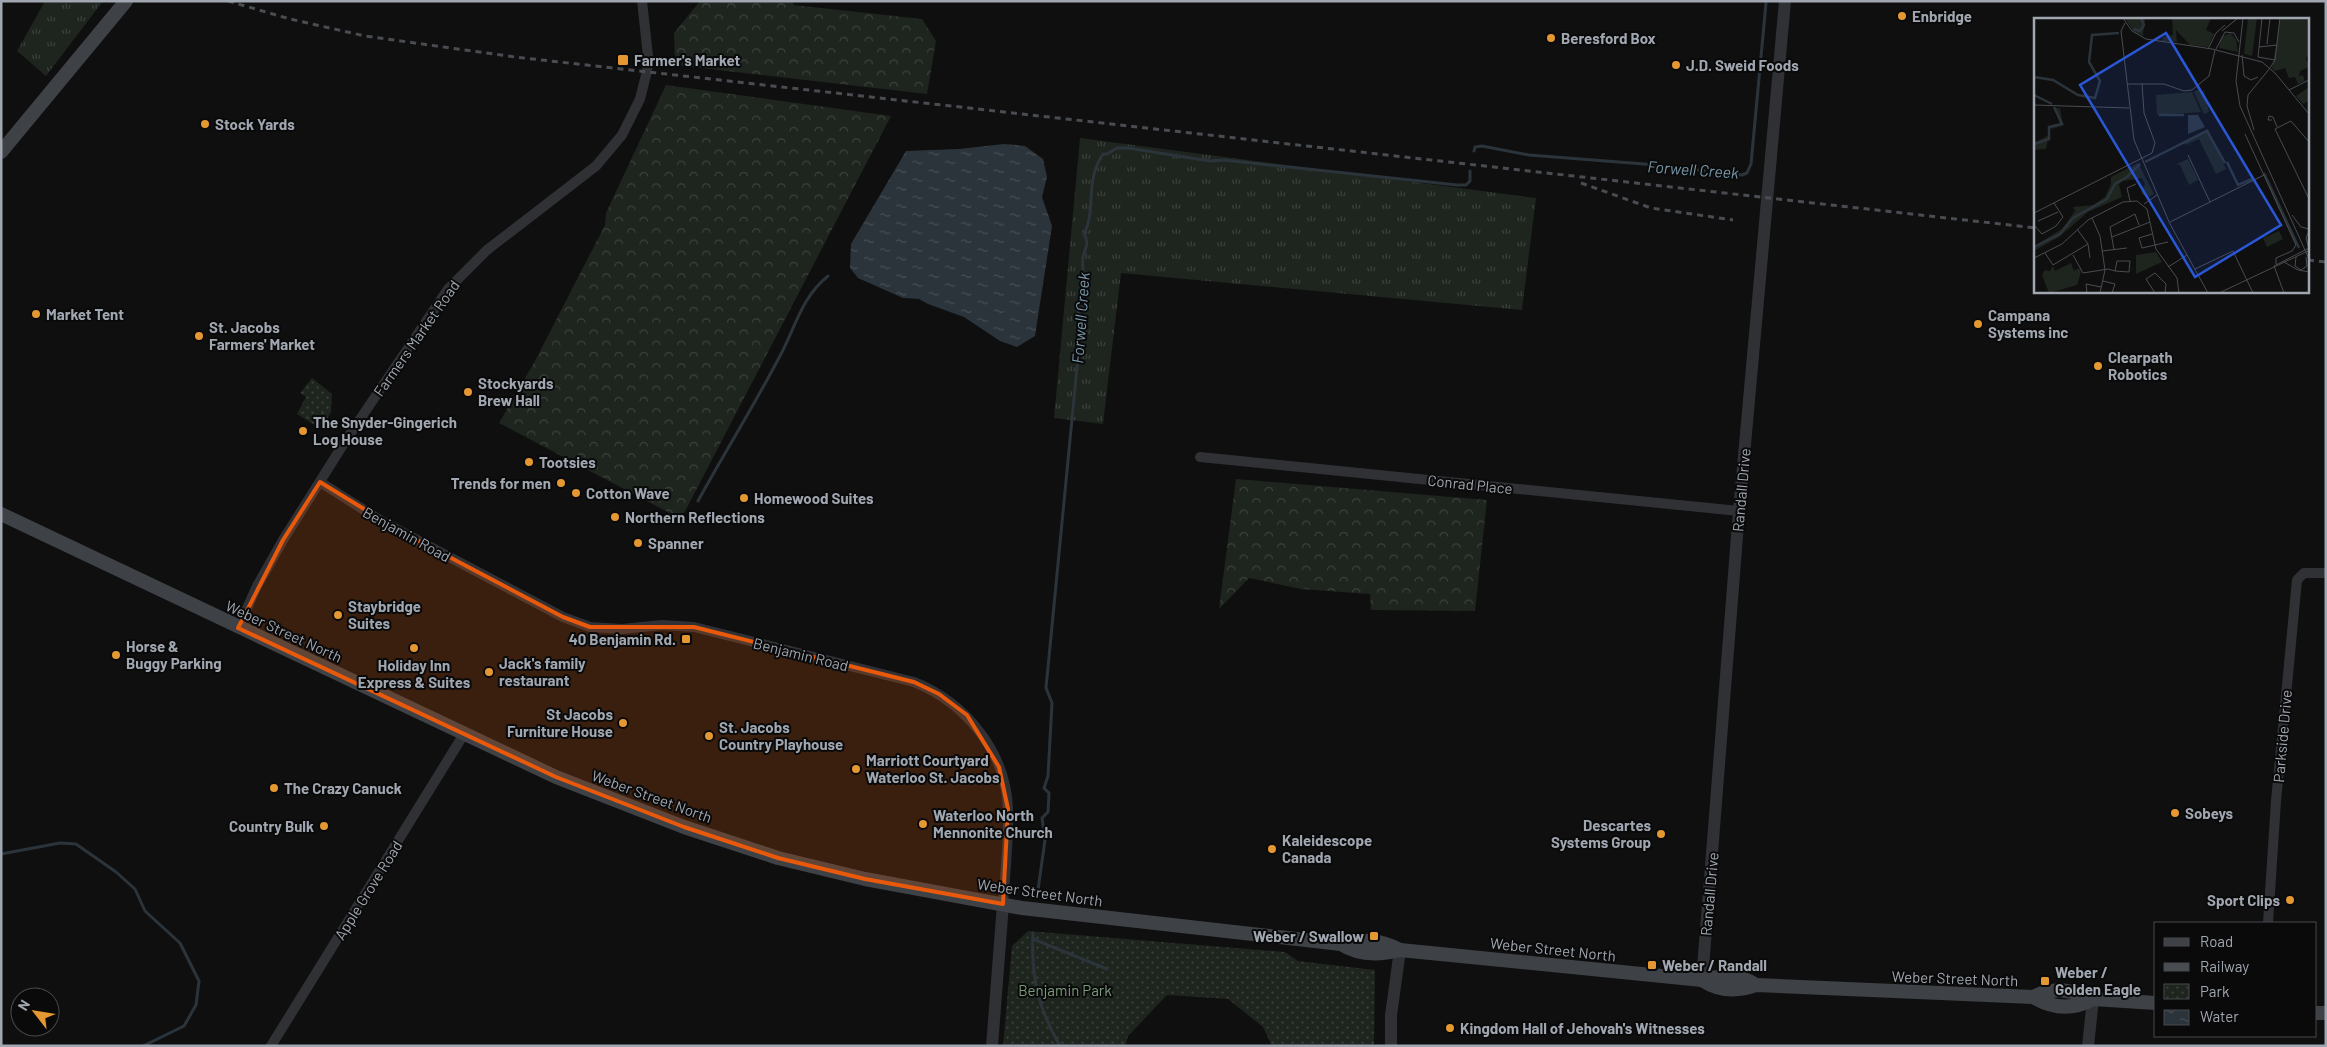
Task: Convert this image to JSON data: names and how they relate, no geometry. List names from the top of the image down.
{
  "streets": {
    "main road": ["Weber Street North"],
    "street": [
      "Farmers Market Road",
      "Conrad Place",
      "Randall Drive",
      "Benjamin Road",
      "Parkside Drive",
      "Apple Grove Road"
    ]
  },
  "crossings": [
    ["Farmers Market Road", "Benjamin Road"],
    ["Farmers Market Road", "Weber Street North"],
    ["Conrad Place", "Randall Drive"],
    ["Randall Drive", "Weber Street North"],
    ["Benjamin Road", "Weber Street North"],
    ["Weber Street North", "Apple Grove Road"]
  ],
  "water": ["Forwell Creek"],
  "parks": ["Benjamin Park"],
  "places": {
    "other": [
      "Enbridge",
      "Beresford Box",
      "J.D. Sweid Foods",
      "Stock Yards",
      "Market Tent",
      "Campana Systems inc",
      "St. Jacobs Farmers' Market",
      "Clearpath Robotics",
      "Stockyards Brew Hall",
      "The Snyder-Gingerich Log House",
      "Tootsies",
      "Trends for men",
      "Cotton Wave",
      "Homewood Suites",
      "Northern Reflections",
      "Spanner",
      "Staybridge Suites",
      "Holiday Inn Express & Suites",
      "Horse & Buggy Parking",
      "Jack's family restaurant",
      "St Jacobs Furniture House",
      "St. Jacobs Country Playhouse",
      "Marriott Courtyard Waterloo St. Jacobs",
      "The Crazy Canuck",
      "Sobeys",
      "Waterloo North Mennonite Church",
      "Country Bulk",
      "Descartes Systems Group",
      "Kaleidescope Canada",
      "Sport Clips",
      "Kingdom Hall of Jehovah's Witnesses"
    ],
    "transit": [
      "Farmer's Market",
      "40 Benjamin Rd.",
      "Weber / Swallow",
      "Weber / Randall",
      "Weber / Golden Eagle"
    ]
  },
  "legend": [
    "Road",
    "Railway",
    "Park",
    "Water"
  ],
  "north": "top left"
}
